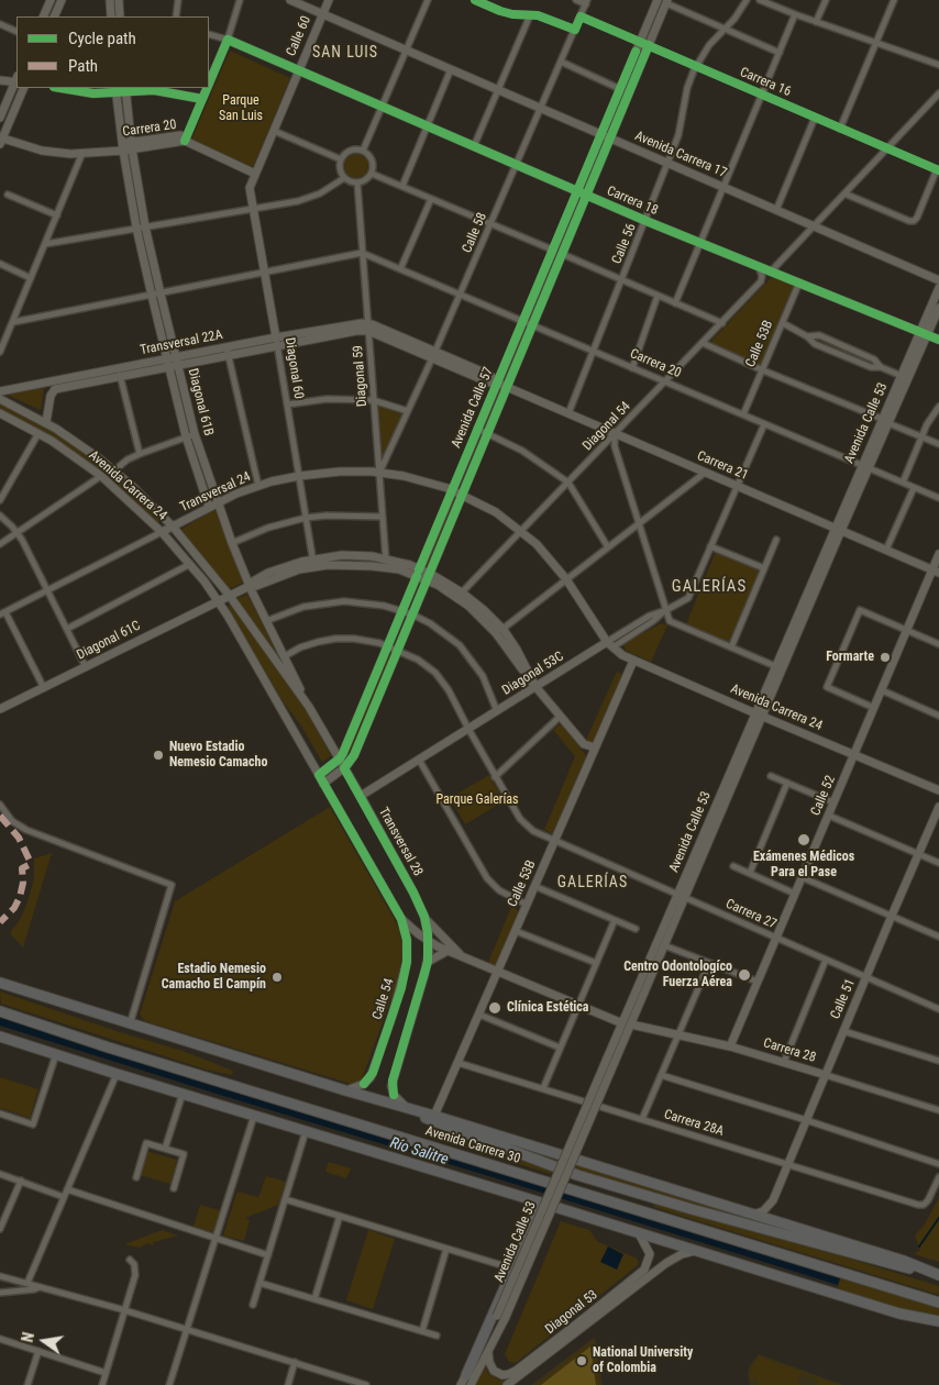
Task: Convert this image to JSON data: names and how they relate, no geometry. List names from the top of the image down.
{
  "streets": {
    "highway": ["Avenida Carrera 30"],
    "main road": [
      "Calle 60",
      "Carrera 20",
      "Avenida Carrera 17",
      "Carrera 18",
      "Transversal 22A",
      "Calle 53B",
      "Diagonal 60",
      "Diagonal 61B",
      "Avenida Calle 57",
      "Avenida Calle 53",
      "Carrera 21",
      "Avenida Carrera 24",
      "Transversal 24",
      "Diagonal 61C",
      "Diagonal 53C",
      "Calle 52",
      "Transversal 28",
      "Calle 54",
      "Calle 51",
      "Carrera 28",
      "Diagonal 53"
    ],
    "street": [
      "Carrera 16",
      "Calle 58",
      "Calle 56",
      "Diagonal 59",
      "Diagonal 54",
      "Carrera 27",
      "Carrera 28A"
    ]
  },
  "crossings": [
    ["Calle 60", "Carrera 20"],
    ["Calle 60", "Avenida Carrera 17"],
    ["Calle 60", "Carrera 18"],
    ["Calle 60", "Diagonal 60"],
    ["Carrera 16", "Calle 58"],
    ["Carrera 16", "Calle 56"],
    ["Carrera 16", "Avenida Calle 57"],
    ["Carrera 20", "Calle 58"],
    ["Carrera 20", "Calle 56"],
    ["Carrera 20", "Calle 53B"],
    ["Carrera 20", "Diagonal 60"],
    ["Carrera 20", "Diagonal 59"],
    ["Carrera 20", "Diagonal 61B"],
    ["Carrera 20", "Avenida Calle 57"],
    ["Carrera 20", "Avenida Calle 53"],
    ["Carrera 20", "Diagonal 54"],
    ["Carrera 20", "Diagonal 53C"],
    ["Avenida Carrera 17", "Calle 58"],
    ["Avenida Carrera 17", "Calle 56"],
    ["Avenida Carrera 17", "Avenida Calle 57"],
    ["Carrera 18", "Calle 58"],
    ["Carrera 18", "Calle 56"],
    ["Carrera 18", "Calle 53B"],
    ["Carrera 18", "Avenida Calle 57"],
    ["Carrera 18", "Avenida Calle 53"],
    ["Carrera 18", "Diagonal 54"],
    ["Calle 58", "Diagonal 59"],
    ["Calle 58", "Carrera 21"],
    ["Calle 58", "Transversal 24"],
    ["Calle 56", "Carrera 21"],
    ["Transversal 22A", "Diagonal 60"],
    ["Transversal 22A", "Diagonal 59"],
    ["Transversal 22A", "Diagonal 61B"],
    ["Transversal 22A", "Carrera 21"],
    ["Transversal 22A", "Avenida Carrera 24"],
    ["Calle 53B", "Avenida Carrera 24"],
    ["Calle 53B", "Diagonal 61C"],
    ["Calle 53B", "Carrera 27"],
    ["Calle 53B", "Carrera 28"],
    ["Calle 53B", "Carrera 28A"],
    ["Calle 53B", "Avenida Carrera 30"],
    ["Diagonal 60", "Transversal 24"],
    ["Diagonal 60", "Diagonal 61C"],
    ["Diagonal 59", "Carrera 21"],
    ["Diagonal 59", "Transversal 24"],
    ["Diagonal 59", "Diagonal 61C"],
    ["Diagonal 61B", "Transversal 24"],
    ["Diagonal 61B", "Diagonal 61C"],
    ["Diagonal 61B", "Transversal 28"],
    ["Diagonal 61B", "Carrera 27"],
    ["Avenida Calle 57", "Carrera 21"],
    ["Avenida Calle 57", "Transversal 24"],
    ["Avenida Calle 57", "Diagonal 61C"],
    ["Avenida Calle 57", "Transversal 28"],
    ["Avenida Calle 57", "Carrera 27"],
    ["Avenida Calle 53", "Carrera 21"],
    ["Avenida Calle 53", "Avenida Carrera 24"],
    ["Avenida Calle 53", "Carrera 27"],
    ["Avenida Calle 53", "Carrera 28"],
    ["Avenida Calle 53", "Diagonal 53"],
    ["Diagonal 54", "Carrera 21"],
    ["Diagonal 54", "Transversal 24"],
    ["Diagonal 54", "Diagonal 61C"],
    ["Carrera 21", "Diagonal 53C"],
    ["Carrera 21", "Calle 52"],
    ["Avenida Carrera 24", "Transversal 24"],
    ["Avenida Carrera 24", "Diagonal 61C"],
    ["Avenida Carrera 24", "Diagonal 53C"],
    ["Avenida Carrera 24", "Calle 52"],
    ["Avenida Carrera 24", "Transversal 28"],
    ["Transversal 24", "Diagonal 53C"],
    ["Diagonal 61C", "Diagonal 53C"],
    ["Diagonal 61C", "Transversal 28"],
    ["Diagonal 53C", "Transversal 28"],
    ["Diagonal 53C", "Carrera 27"],
    ["Calle 52", "Carrera 27"],
    ["Calle 52", "Carrera 28"],
    ["Transversal 28", "Carrera 28"],
    ["Carrera 27", "Calle 51"],
    ["Calle 54", "Carrera 28"],
    ["Calle 54", "Avenida Carrera 30"],
    ["Calle 51", "Carrera 28"],
    ["Calle 51", "Carrera 28A"]
  ],
  "districts": ["SAN LUIS", "GALERÍAS", "GALERÍAS"],
  "water": ["Río Salitre"],
  "parks": ["Parque San Luis", "Parque Galerías"],
  "places": [
    "Formarte",
    "Nuevo Estadio Nemesio Camacho",
    "Exámenes Médicos Para el Pase",
    "Centro Odontologíco Fuerza Aérea",
    "Estadio Nemesio Camacho El Campín",
    "Clínica Estética",
    "National University of Colombia"
  ],
  "legend": ["Cycle path", "Path"],
  "north": "left"
}
